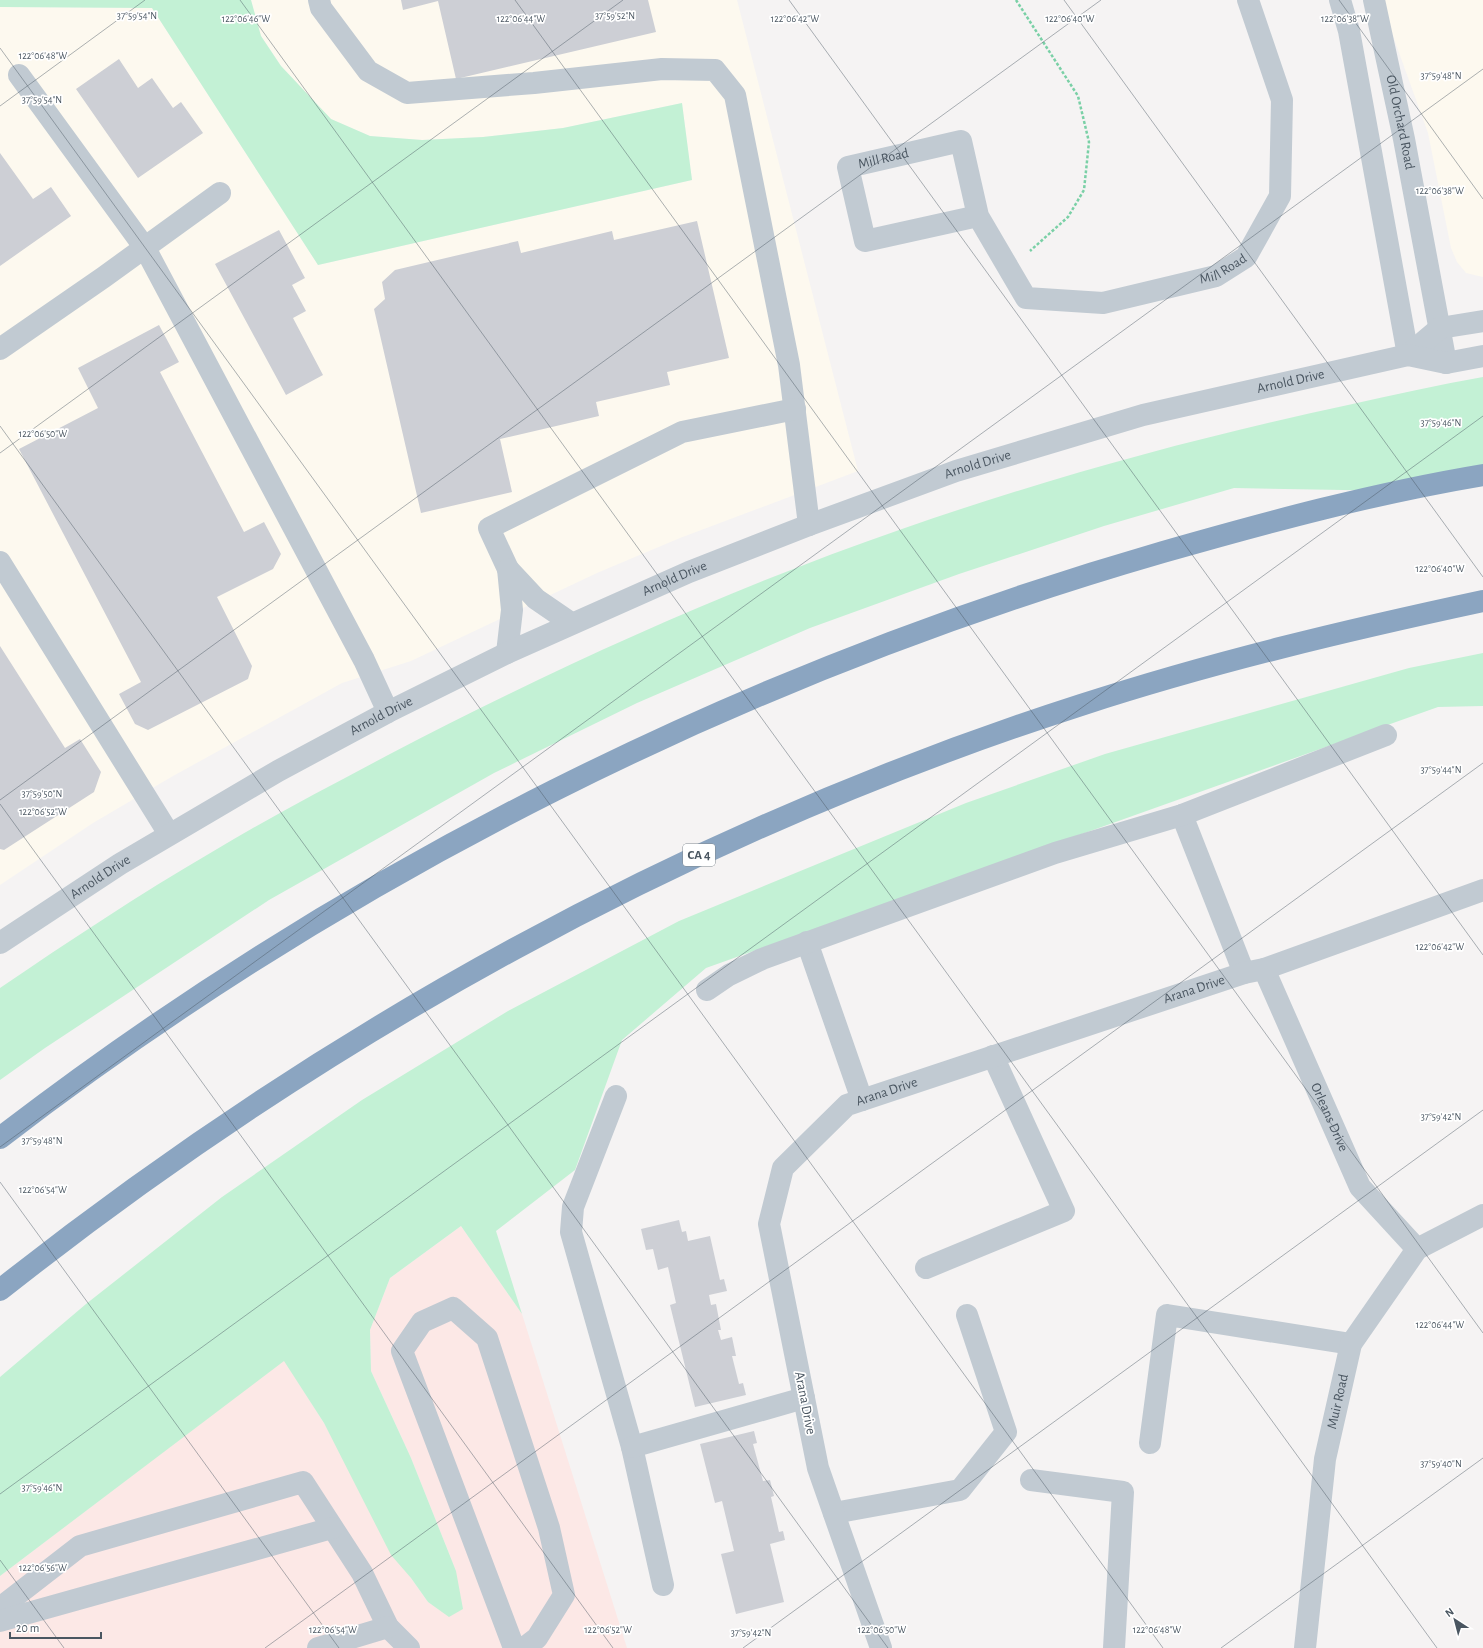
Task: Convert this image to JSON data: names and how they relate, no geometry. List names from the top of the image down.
{
  "streets": {
    "highway": ["CA 4"],
    "street": [
      "Old Orchard Road",
      "Mill Road",
      "Arnold Drive",
      "Arana Drive",
      "Orleans Drive",
      "Muir Road"
    ]
  },
  "crossings": [
    ["Old Orchard Road", "Arnold Drive"],
    ["Arana Drive", "Orleans Drive"],
    ["Orleans Drive", "Muir Road"]
  ],
  "scale_bar": "20 m",
  "north": "top left",
  "coordinates": [
    "37°59'54\"N",
    "37°59'52\"N",
    "122°06'46\"W",
    "122°06'44\"W",
    "122°06'42\"W",
    "122°06'40\"W",
    "122°06'38\"W",
    "122°06'48\"W",
    "37°59'48\"N",
    "37°59'46\"N",
    "122°06'50\"W",
    "37°59'44\"N",
    "37°59'50\"N",
    "122°06'52\"W",
    "37°59'42\"N",
    "122°06'54\"W",
    "37°59'40\"N",
    "122°06'56\"W"
  ]
}
